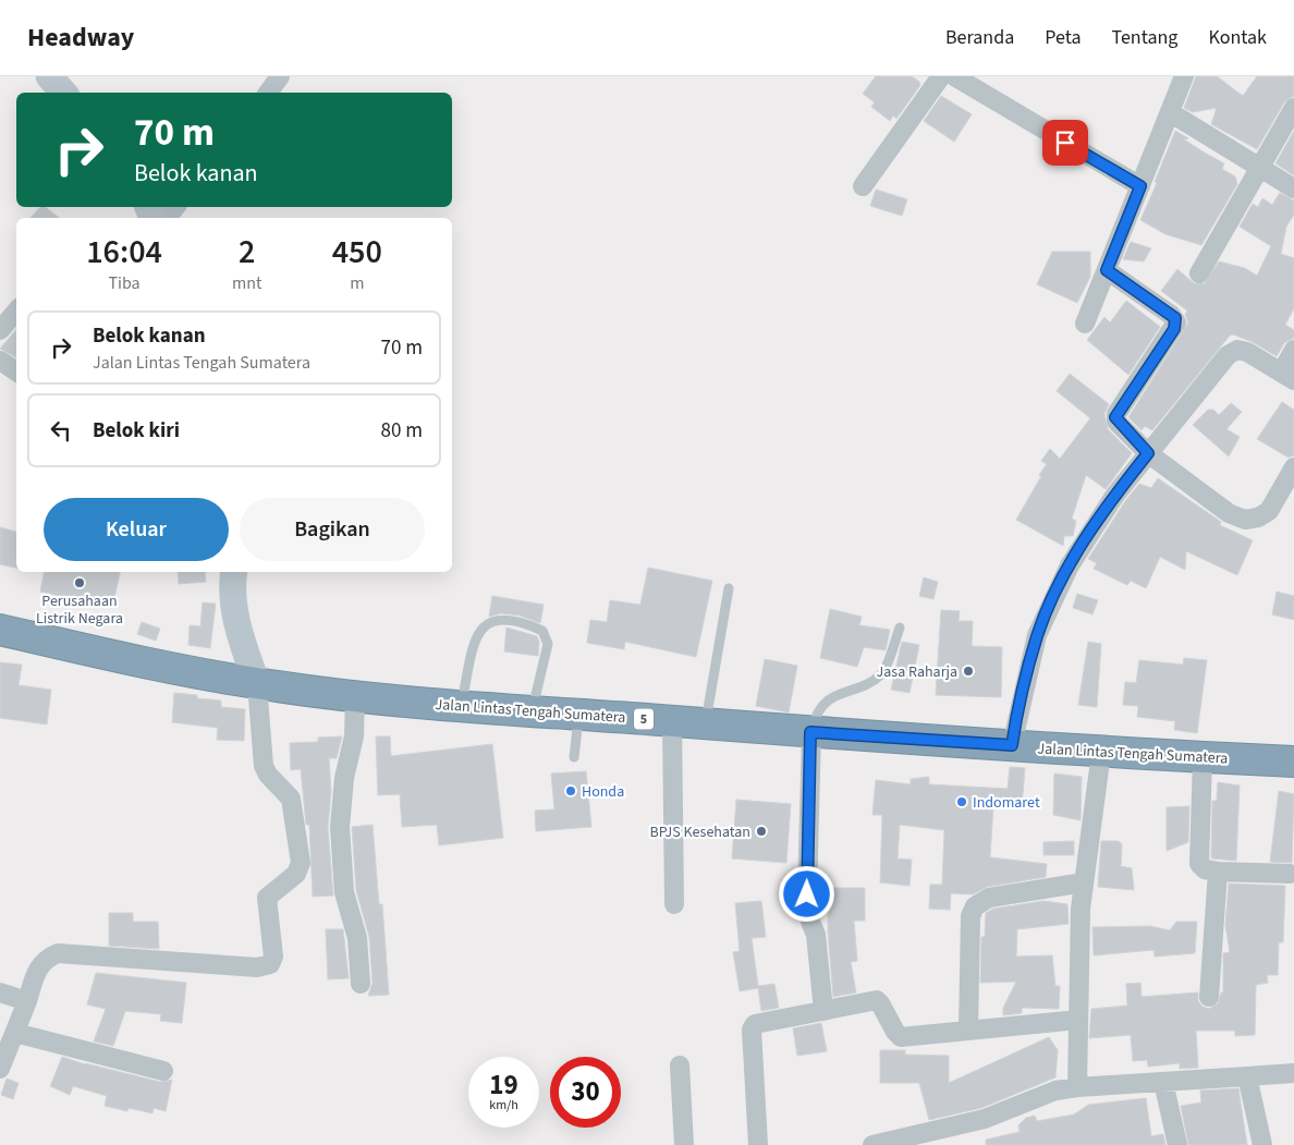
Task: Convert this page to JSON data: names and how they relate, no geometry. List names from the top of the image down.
{
  "streets": {
    "highway": ["Jalan Lintas Tengah Sumatera", "5"]
  },
  "places": [
    "Perusahaan Listrik Negara",
    "Jasa Raharja",
    "Honda",
    "Indomaret",
    "BPJS Kesehatan"
  ],
  "page": {
    "header": "Headway",
    "nav": [
      "Beranda",
      "Peta",
      "Tentang",
      "Kontak"
    ],
    "turn": ["70 m", "Belok kanan"],
    "eta": [
      "16:04",
      "Tiba",
      "2",
      "mnt",
      "450",
      "m"
    ],
    "list": [
      {
        "name": "Belok kanan",
        "note": "Jalan Lintas Tengah Sumatera",
        "value": "70 m"
      },
      {
        "name": "Belok kiri",
        "value": "80 m"
      }
    ],
    "buttons": ["Keluar", "Bagikan"],
    "speed": "19 km/h",
    "limit": "30"
  }
}
